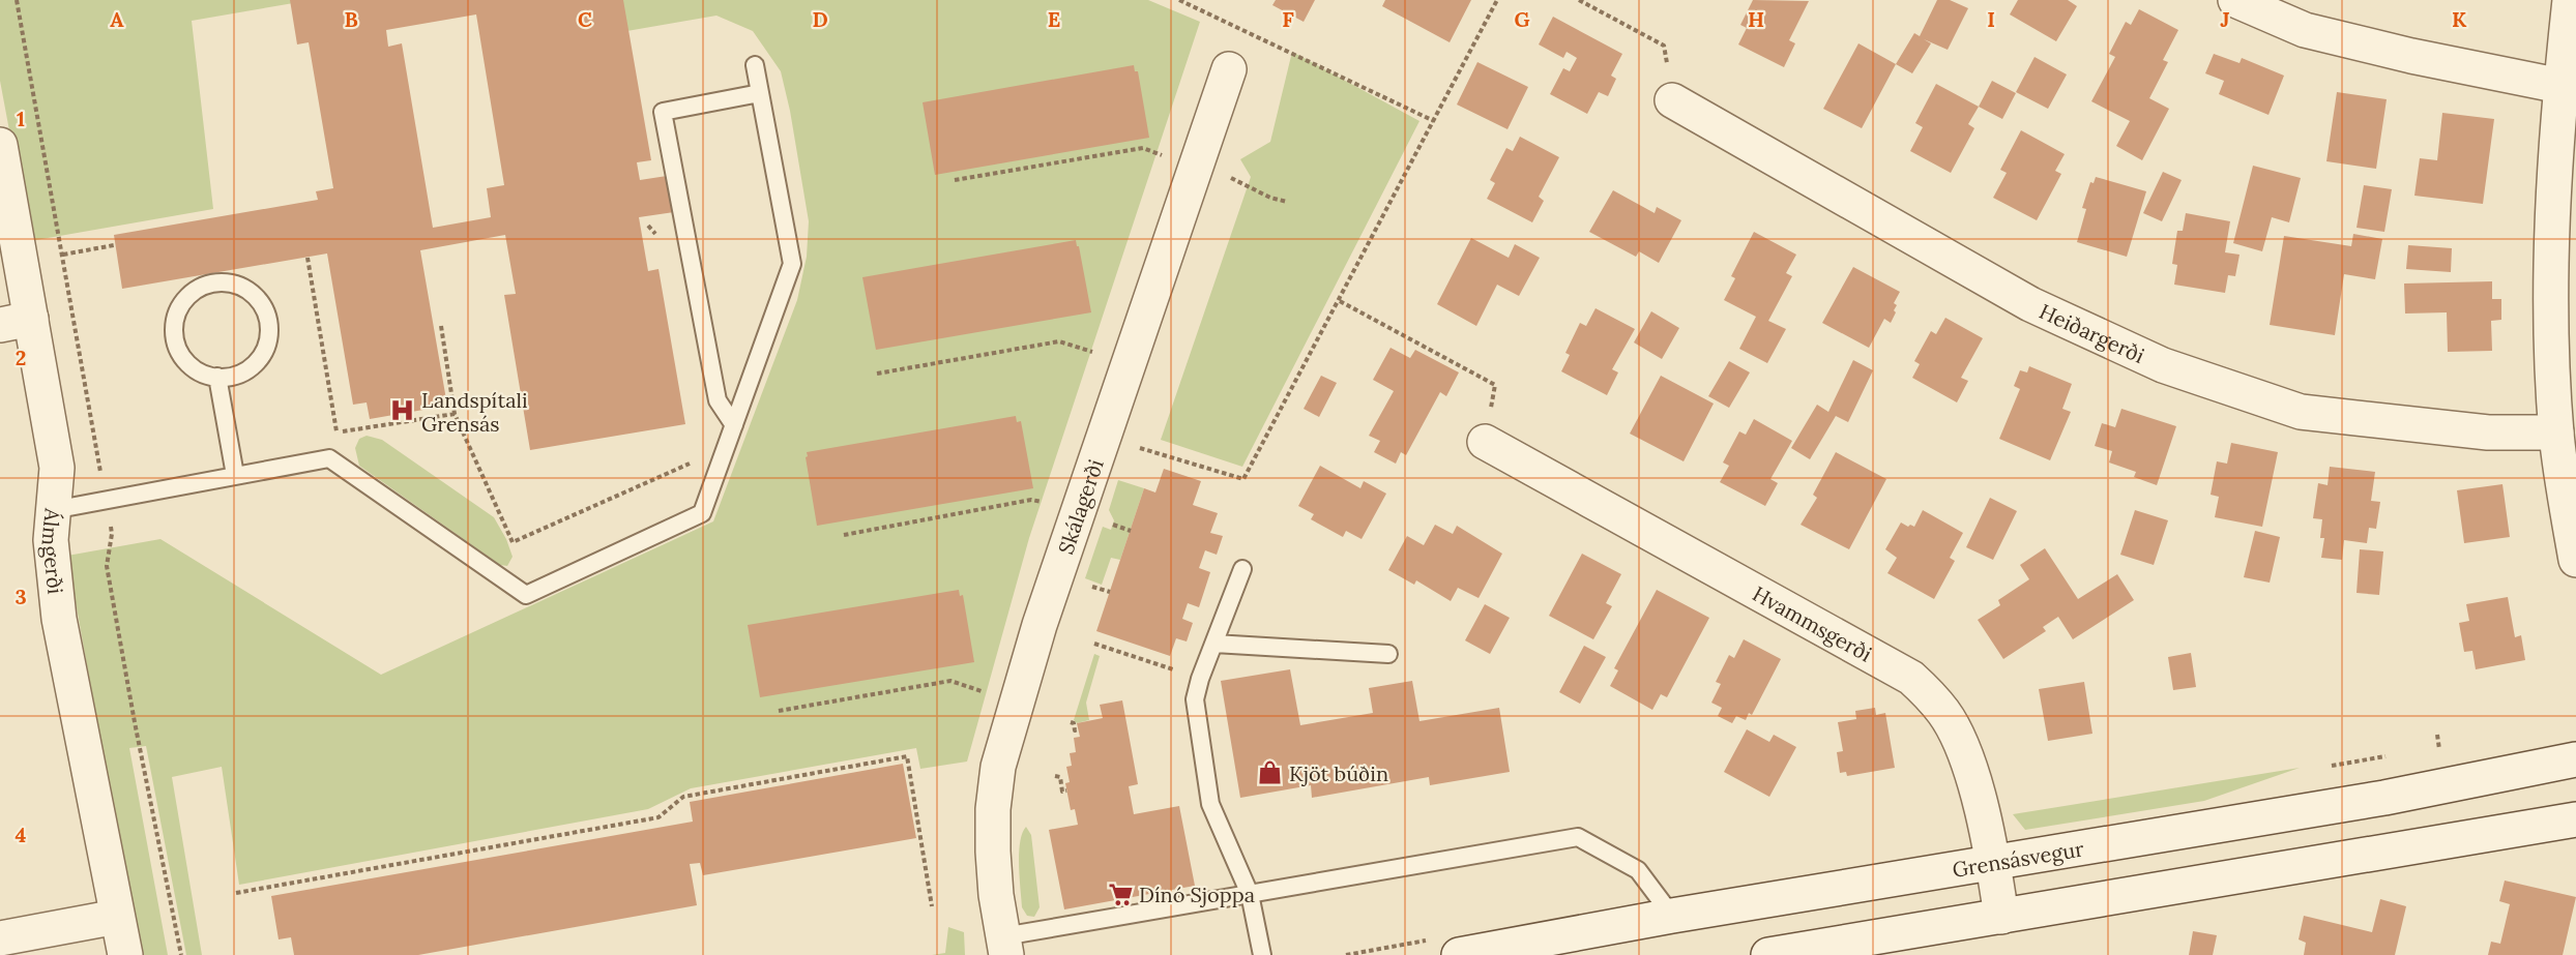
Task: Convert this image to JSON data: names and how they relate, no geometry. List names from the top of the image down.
{
  "streets": {
    "street": [
      "Heiðargerði",
      "Skálagerði",
      "Álmgerði",
      "Hvammsgerði",
      "Grensásvegur"
    ]
  },
  "crossings": [
    ["Hvammsgerði", "Grensásvegur"]
  ],
  "places": {
    "hospital": ["Landspítali Grensás"],
    "shop": ["Kjöt búðin"],
    "supermarket": ["Dínó Sjoppa"]
  },
  "grid": {
    "columns": [
      "A",
      "B",
      "C",
      "D",
      "E",
      "F",
      "G",
      "H",
      "I",
      "J",
      "K"
    ],
    "rows": [
      "1",
      "2",
      "3",
      "4"
    ]
  }
}
